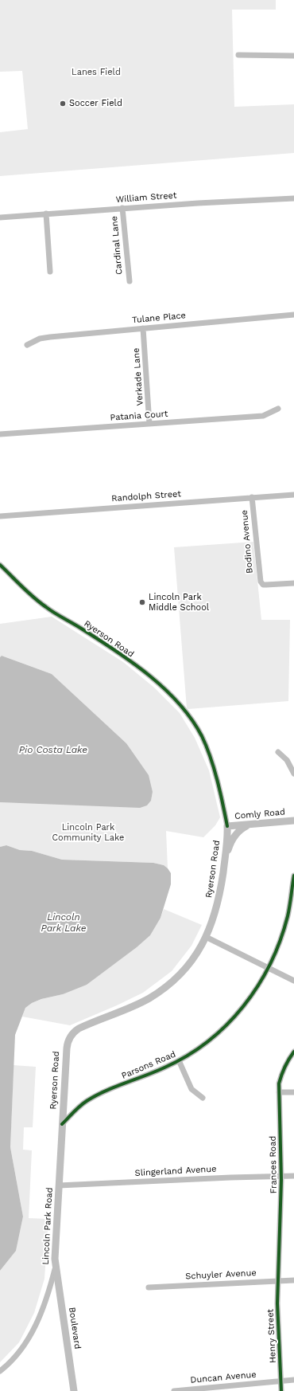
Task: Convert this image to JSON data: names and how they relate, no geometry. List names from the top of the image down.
{
  "streets": {
    "main road": [
      "Ryerson Road",
      "Comly Road",
      "Lincoln Park Road",
      "Boulevard"
    ],
    "street": [
      "William Street",
      "Cardinal Lane",
      "Tulane Place",
      "Verkade Lane",
      "Patania Court",
      "Randolph Street",
      "Bodino Avenue",
      "Parsons Road",
      "Frances Road",
      "Slingerland Avenue",
      "Schuyler Avenue",
      "Henry Street",
      "Duncan Avenue"
    ]
  },
  "crossings": [
    ["William Street", "Cardinal Lane"],
    ["Tulane Place", "Verkade Lane"],
    ["Verkade Lane", "Patania Court"],
    ["Randolph Street", "Bodino Avenue"],
    ["Ryerson Road", "Comly Road"],
    ["Ryerson Road", "Parsons Road"],
    ["Ryerson Road", "Lincoln Park Road"],
    ["Parsons Road", "Lincoln Park Road"],
    ["Frances Road", "Slingerland Avenue"],
    ["Frances Road", "Schuyler Avenue"],
    ["Frances Road", "Henry Street"],
    ["Slingerland Avenue", "Lincoln Park Road"],
    ["Lincoln Park Road", "Boulevard"],
    ["Schuyler Avenue", "Henry Street"],
    ["Henry Street", "Duncan Avenue"]
  ],
  "water": ["Pio Costa Lake", "Lincoln Park Lake"],
  "parks": ["Lanes Field", "Lincoln Park Community Lake"],
  "places": ["Soccer Field", "Lincoln Park Middle School"]
}
